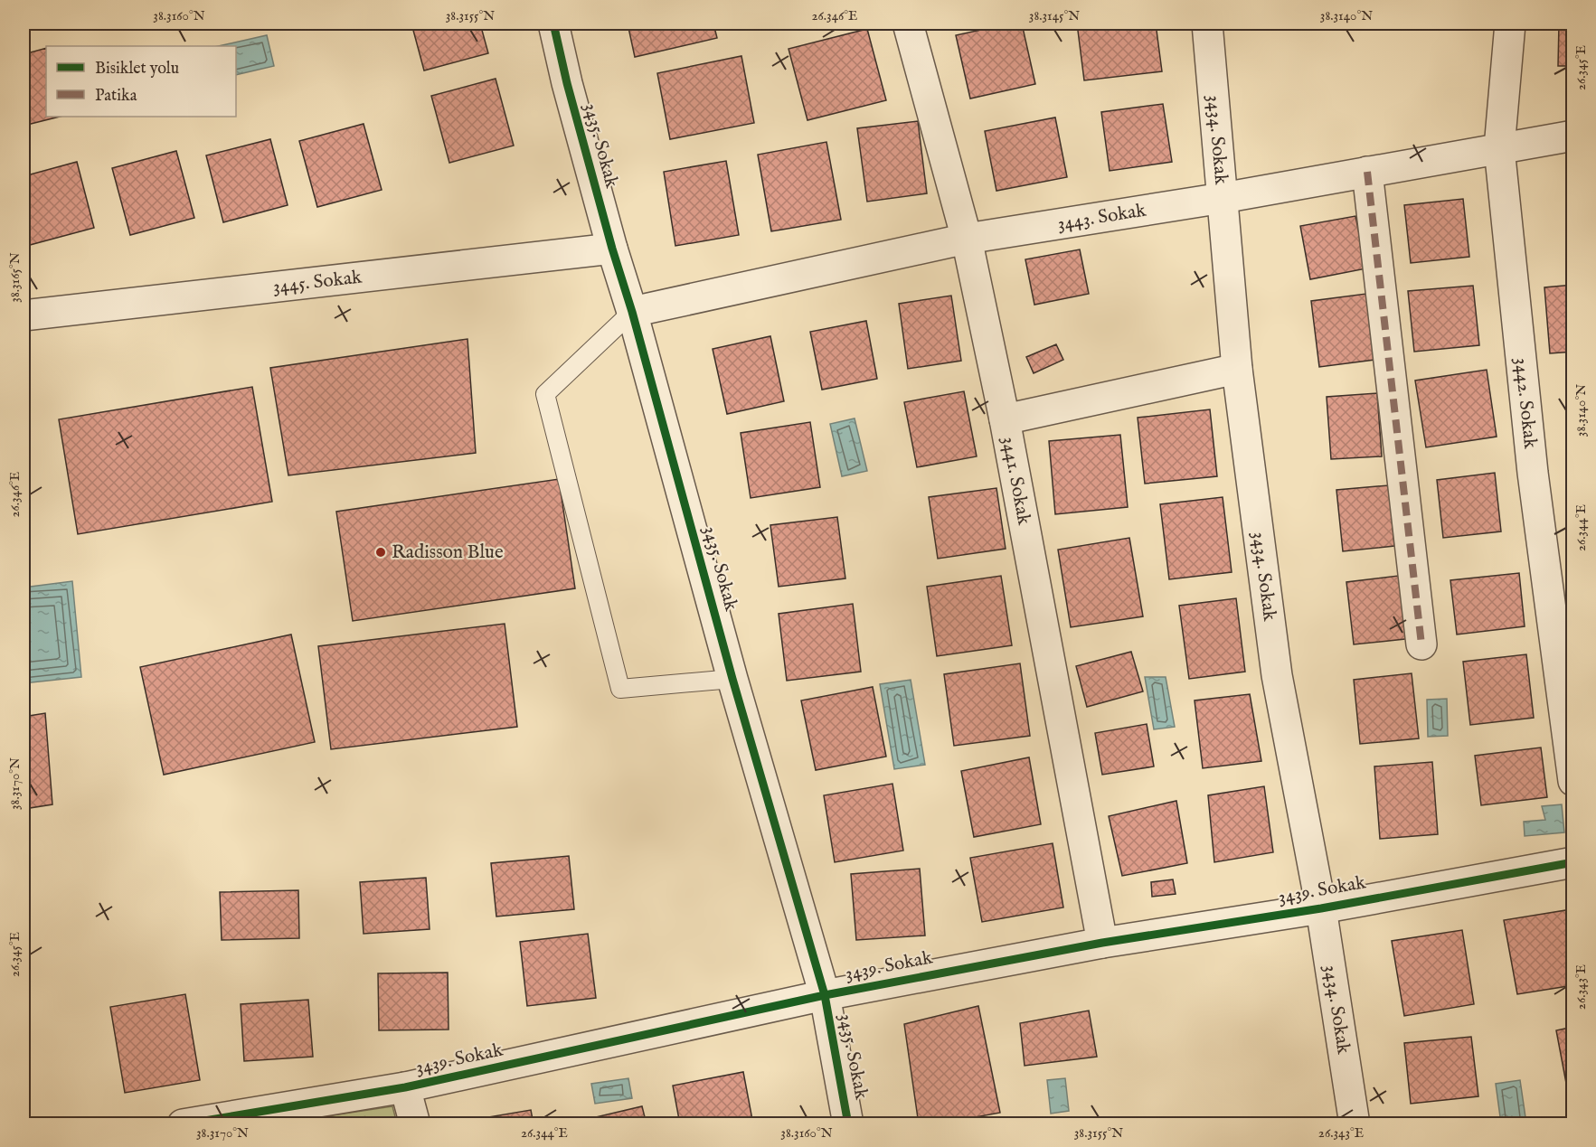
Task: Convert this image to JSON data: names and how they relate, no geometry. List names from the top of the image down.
{
  "streets": {
    "street": [
      "3434. Sokak",
      "3435. Sokak",
      "3443. Sokak",
      "3445. Sokak",
      "3442. Sokak",
      "3441. Sokak",
      "3439. Sokak"
    ]
  },
  "crossings": [
    ["3434. Sokak", "3443. Sokak"],
    ["3434. Sokak", "3439. Sokak"],
    ["3435. Sokak", "3443. Sokak"],
    ["3435. Sokak", "3445. Sokak"],
    ["3435. Sokak", "3439. Sokak"],
    ["3443. Sokak", "3442. Sokak"],
    ["3443. Sokak", "3441. Sokak"],
    ["3441. Sokak", "3439. Sokak"]
  ],
  "places": ["Radisson Blue"],
  "legend": ["Bisiklet yolu", "Patika"],
  "coordinates": [
    "38.3160°N",
    "38.3155°N",
    "26.346°E",
    "38.3145°N",
    "38.3140°N",
    "26.345°E",
    "38.3165°N",
    "26.344°E",
    "38.3170°N",
    "26.343°E"
  ]
}
